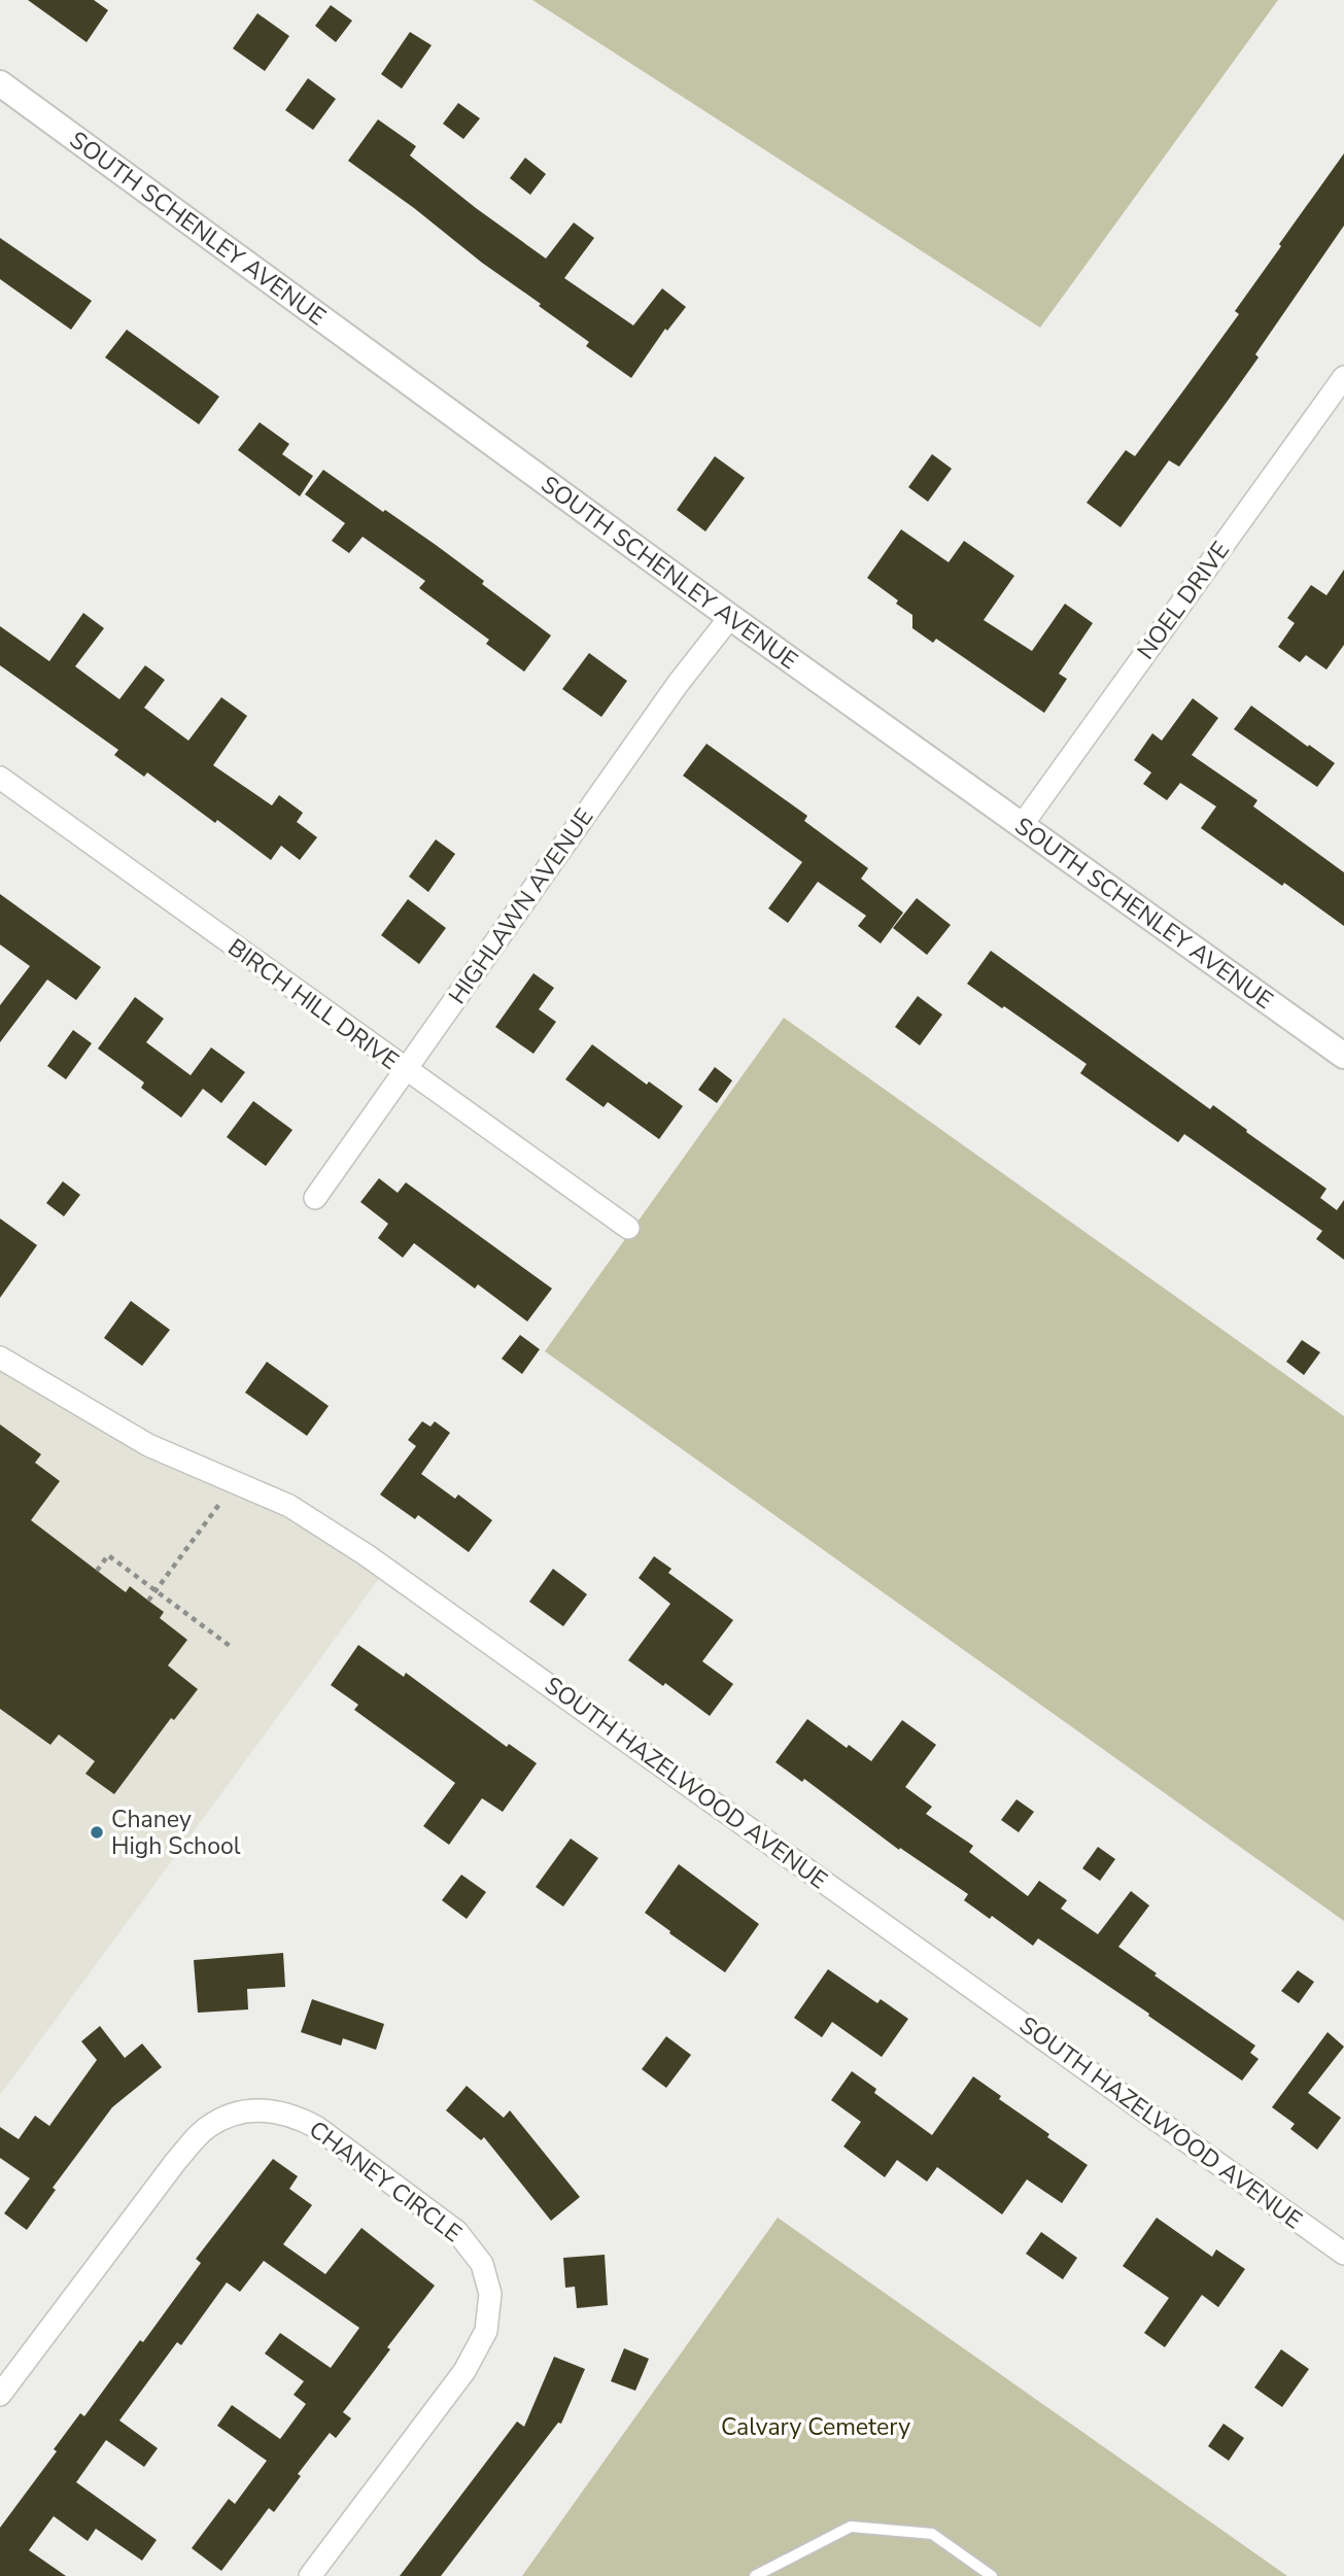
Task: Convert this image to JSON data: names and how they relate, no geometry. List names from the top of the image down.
{
  "streets": {
    "street": [
      "SOUTH SCHENLEY AVENUE",
      "NOEL DRIVE",
      "HIGHLAWN AVENUE",
      "BIRCH HILL DRIVE",
      "SOUTH HAZELWOOD AVENUE",
      "CHANEY CIRCLE"
    ]
  },
  "crossings": [
    ["SOUTH SCHENLEY AVENUE", "NOEL DRIVE"],
    ["SOUTH SCHENLEY AVENUE", "HIGHLAWN AVENUE"],
    ["HIGHLAWN AVENUE", "BIRCH HILL DRIVE"]
  ],
  "parks": ["Calvary Cemetery"],
  "places": ["Chaney High School"]
}
